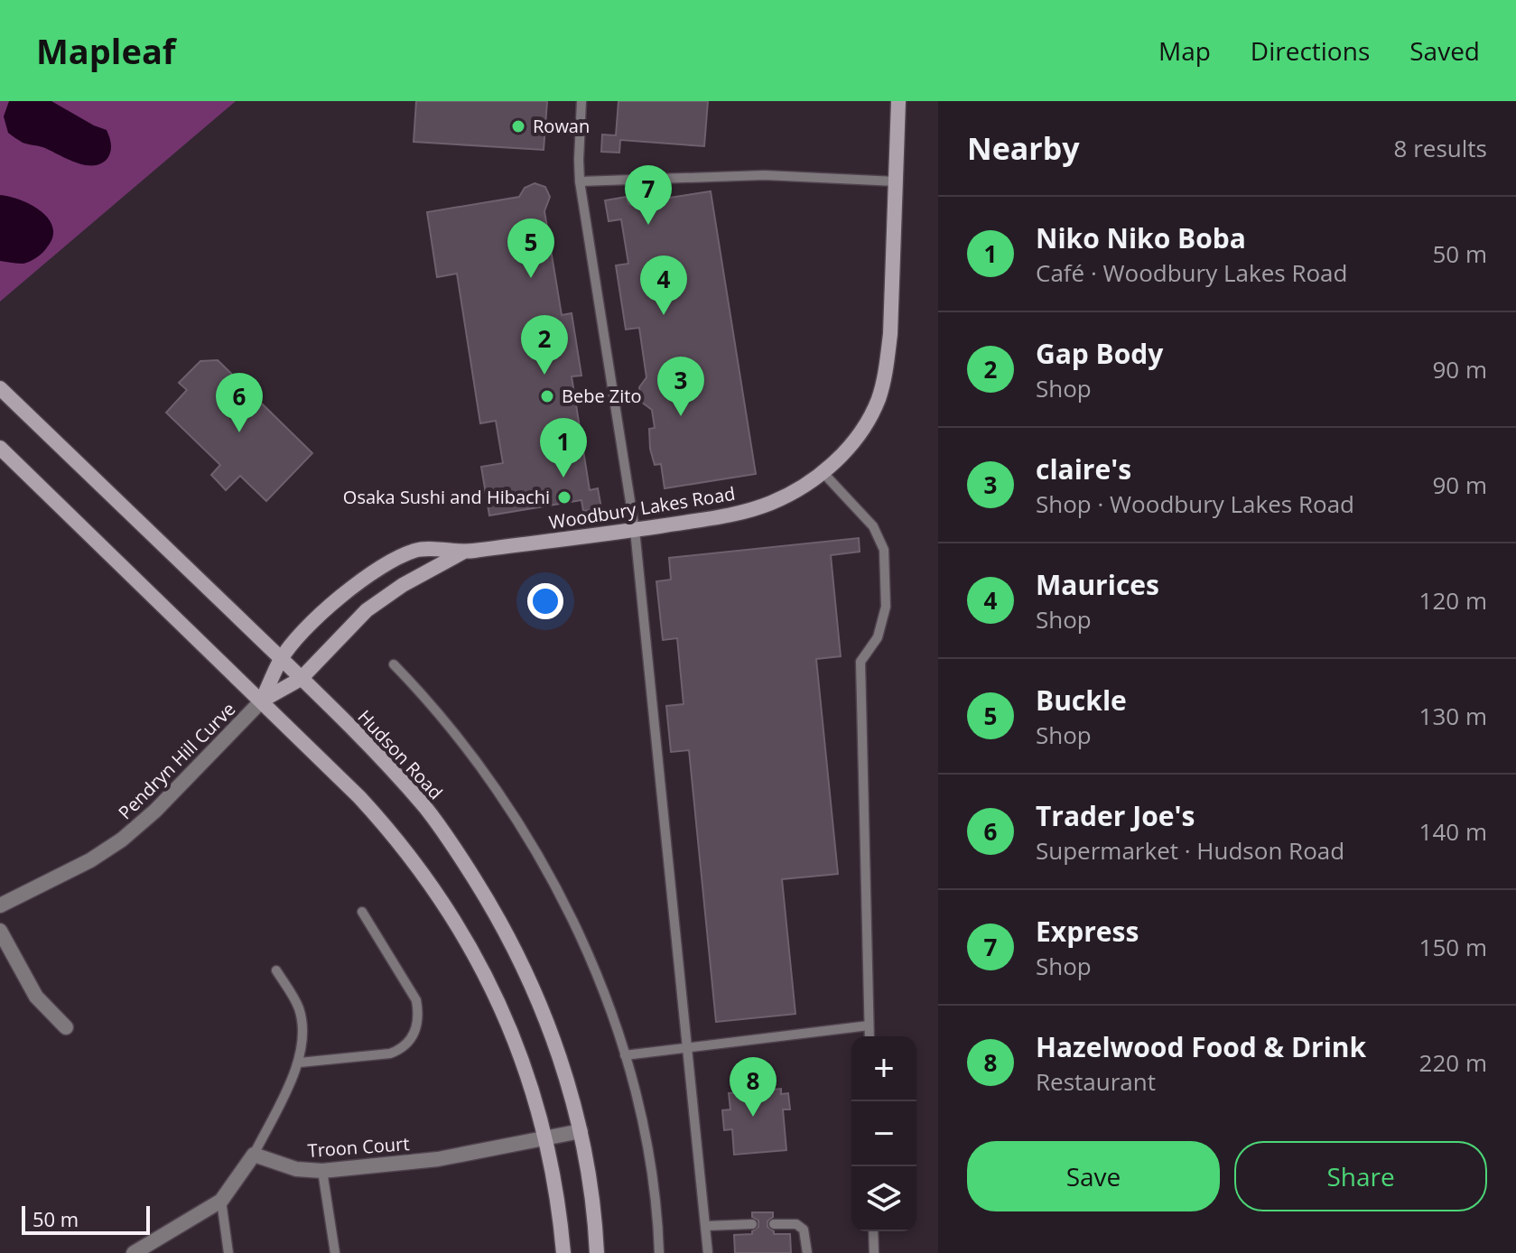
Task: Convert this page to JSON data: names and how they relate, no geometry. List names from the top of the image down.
{
  "streets": {
    "street": [
      "Woodbury Lakes Road",
      "Hudson Road",
      "Pendryn Hill Curve",
      "Troon Court"
    ]
  },
  "crossings": [
    ["Woodbury Lakes Road", "Hudson Road"],
    ["Woodbury Lakes Road", "Pendryn Hill Curve"],
    ["Hudson Road", "Troon Court"]
  ],
  "places": ["Rowan", "Bebe Zito", "Osaka Sushi and Hibachi"],
  "scale_bar": "50 m",
  "page": {
    "header": "Mapleaf",
    "nav": ["Map", "Directions", "Saved"],
    "heading": ["Nearby", "8 results"],
    "pins": [
      "7",
      "5",
      "4",
      "2",
      "3",
      "6",
      "1",
      "8"
    ],
    "list": [
      {
        "mark": "1",
        "name": "Niko Niko Boba",
        "note": "Café · Woodbury Lakes Road",
        "value": "50 m"
      },
      {
        "mark": "2",
        "name": "Gap Body",
        "note": "Shop",
        "value": "90 m"
      },
      {
        "mark": "3",
        "name": "claire's",
        "note": "Shop · Woodbury Lakes Road",
        "value": "90 m"
      },
      {
        "mark": "4",
        "name": "Maurices",
        "note": "Shop",
        "value": "120 m"
      },
      {
        "mark": "5",
        "name": "Buckle",
        "note": "Shop",
        "value": "130 m"
      },
      {
        "mark": "6",
        "name": "Trader Joe's",
        "note": "Supermarket · Hudson Road",
        "value": "140 m"
      },
      {
        "mark": "7",
        "name": "Express",
        "note": "Shop",
        "value": "150 m"
      },
      {
        "mark": "8",
        "name": "Hazelwood Food & Drink",
        "note": "Restaurant",
        "value": "220 m"
      }
    ],
    "map_buttons": ["+", "−"],
    "buttons": ["Save", "Share"],
    "scale": "50 m"
  }
}
